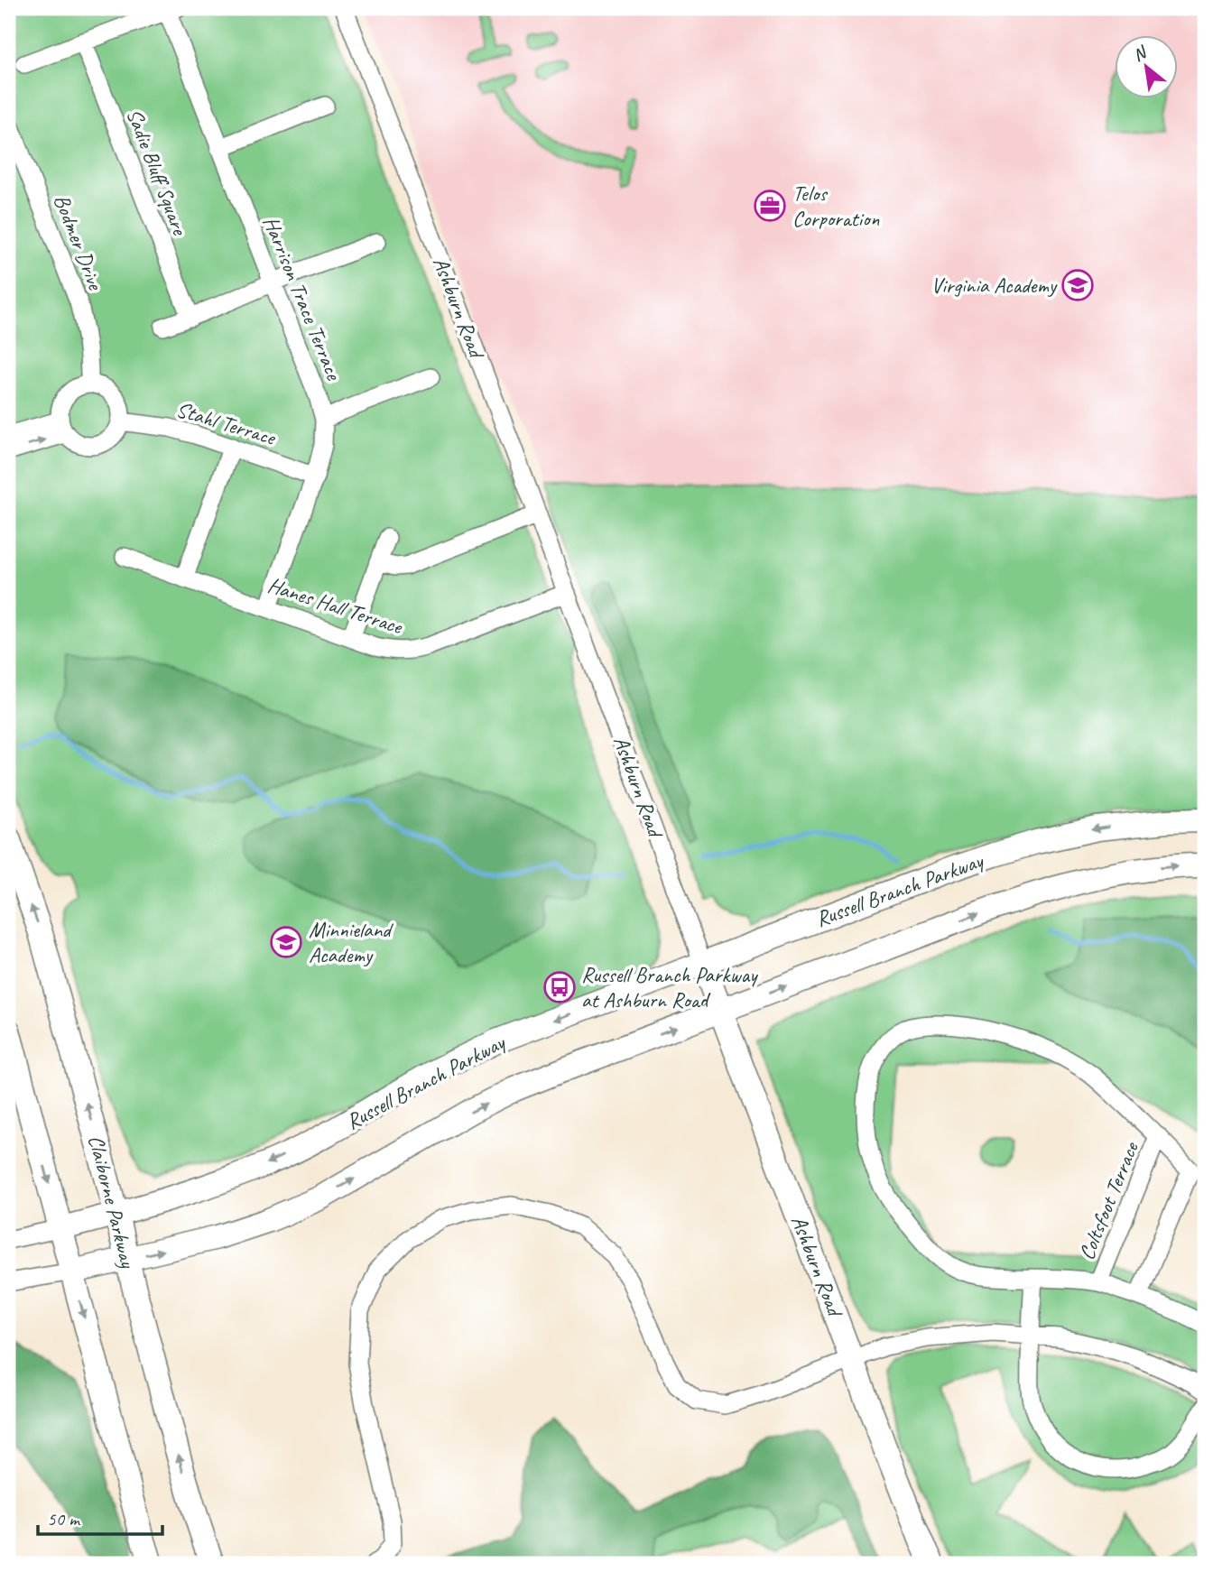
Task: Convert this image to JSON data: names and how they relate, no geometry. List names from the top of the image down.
{
  "streets": {
    "main road": ["Ashburn Road", "Russell Branch Parkway", "Claiborne Parkway"],
    "street": [
      "Sadie Bluff Square",
      "Bodmer Drive",
      "Harrison Trace Terrace",
      "Stahl Terrace",
      "Hanes Hall Terrace",
      "Coltsfoot Terrace"
    ]
  },
  "crossings": [
    ["Bodmer Drive", "Stahl Terrace"],
    ["Harrison Trace Terrace", "Stahl Terrace"],
    ["Harrison Trace Terrace", "Hanes Hall Terrace"],
    ["Ashburn Road", "Hanes Hall Terrace"],
    ["Ashburn Road", "Russell Branch Parkway"],
    ["Russell Branch Parkway", "Claiborne Parkway"]
  ],
  "places": {
    "office": ["Telos Corporation"],
    "school or university": ["Virginia Academy", "Minnieland Academy"],
    "bus stop": ["Russell Branch Parkway at Ashburn Road"]
  },
  "scale_bar": "50 m",
  "north": "top left"
}
